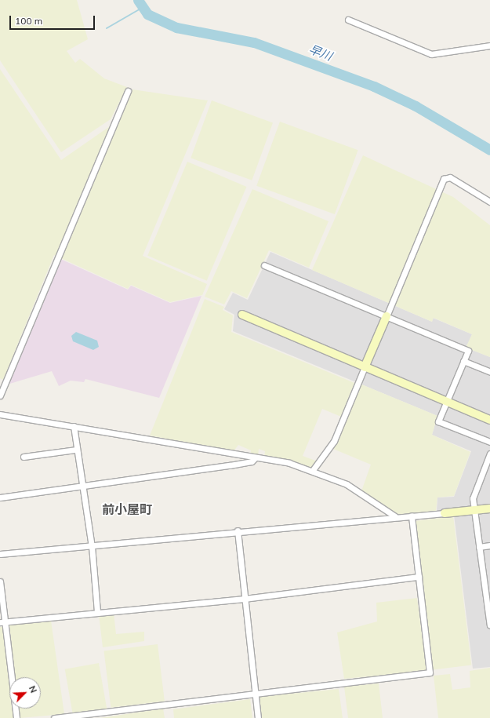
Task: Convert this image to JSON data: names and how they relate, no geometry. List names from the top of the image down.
{
  "districts": ["前小屋町"],
  "water": ["早川"],
  "scale_bar": "100 m",
  "north": "top right"
}
